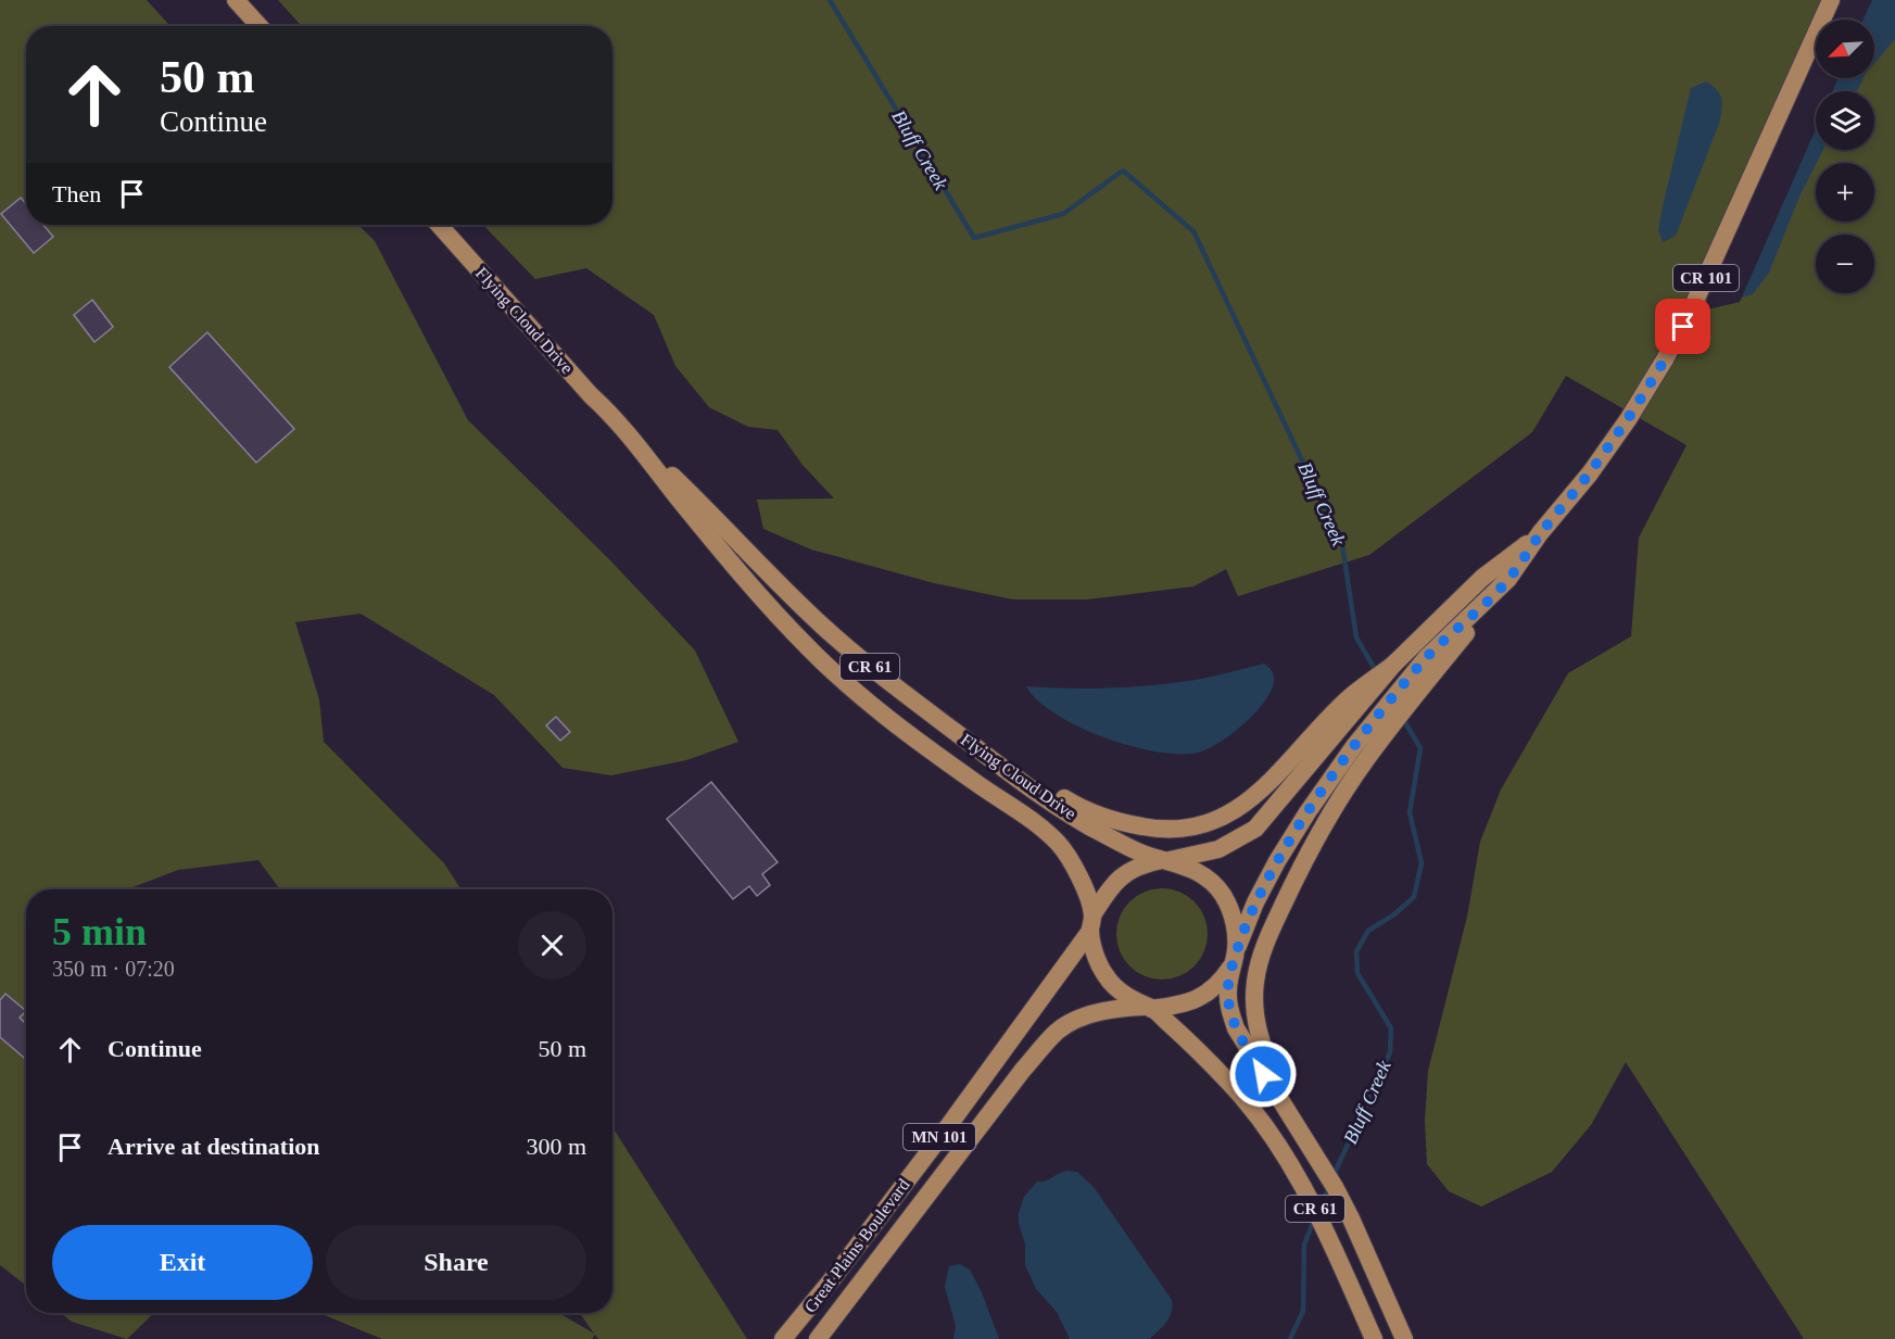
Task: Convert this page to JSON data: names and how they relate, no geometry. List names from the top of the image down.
{
  "streets": {
    "main road": [
      "CR 101",
      "Flying Cloud Drive",
      "CR 61",
      "MN 101",
      "Great Plains Boulevard"
    ]
  },
  "crossings": [
    ["Flying Cloud Drive", "Great Plains Boulevard"]
  ],
  "water": ["Bluff Creek"],
  "north": "bottom left",
  "page": {
    "map_buttons": ["+", "−"],
    "turn": ["50 m", "Continue"],
    "then": "Then",
    "heading": ["5 min", "350 m · 07:20"],
    "list": [
      {
        "name": "Continue",
        "value": "50 m"
      },
      {
        "name": "Arrive at destination",
        "value": "300 m"
      }
    ],
    "buttons": ["Exit", "Share"]
  }
}
